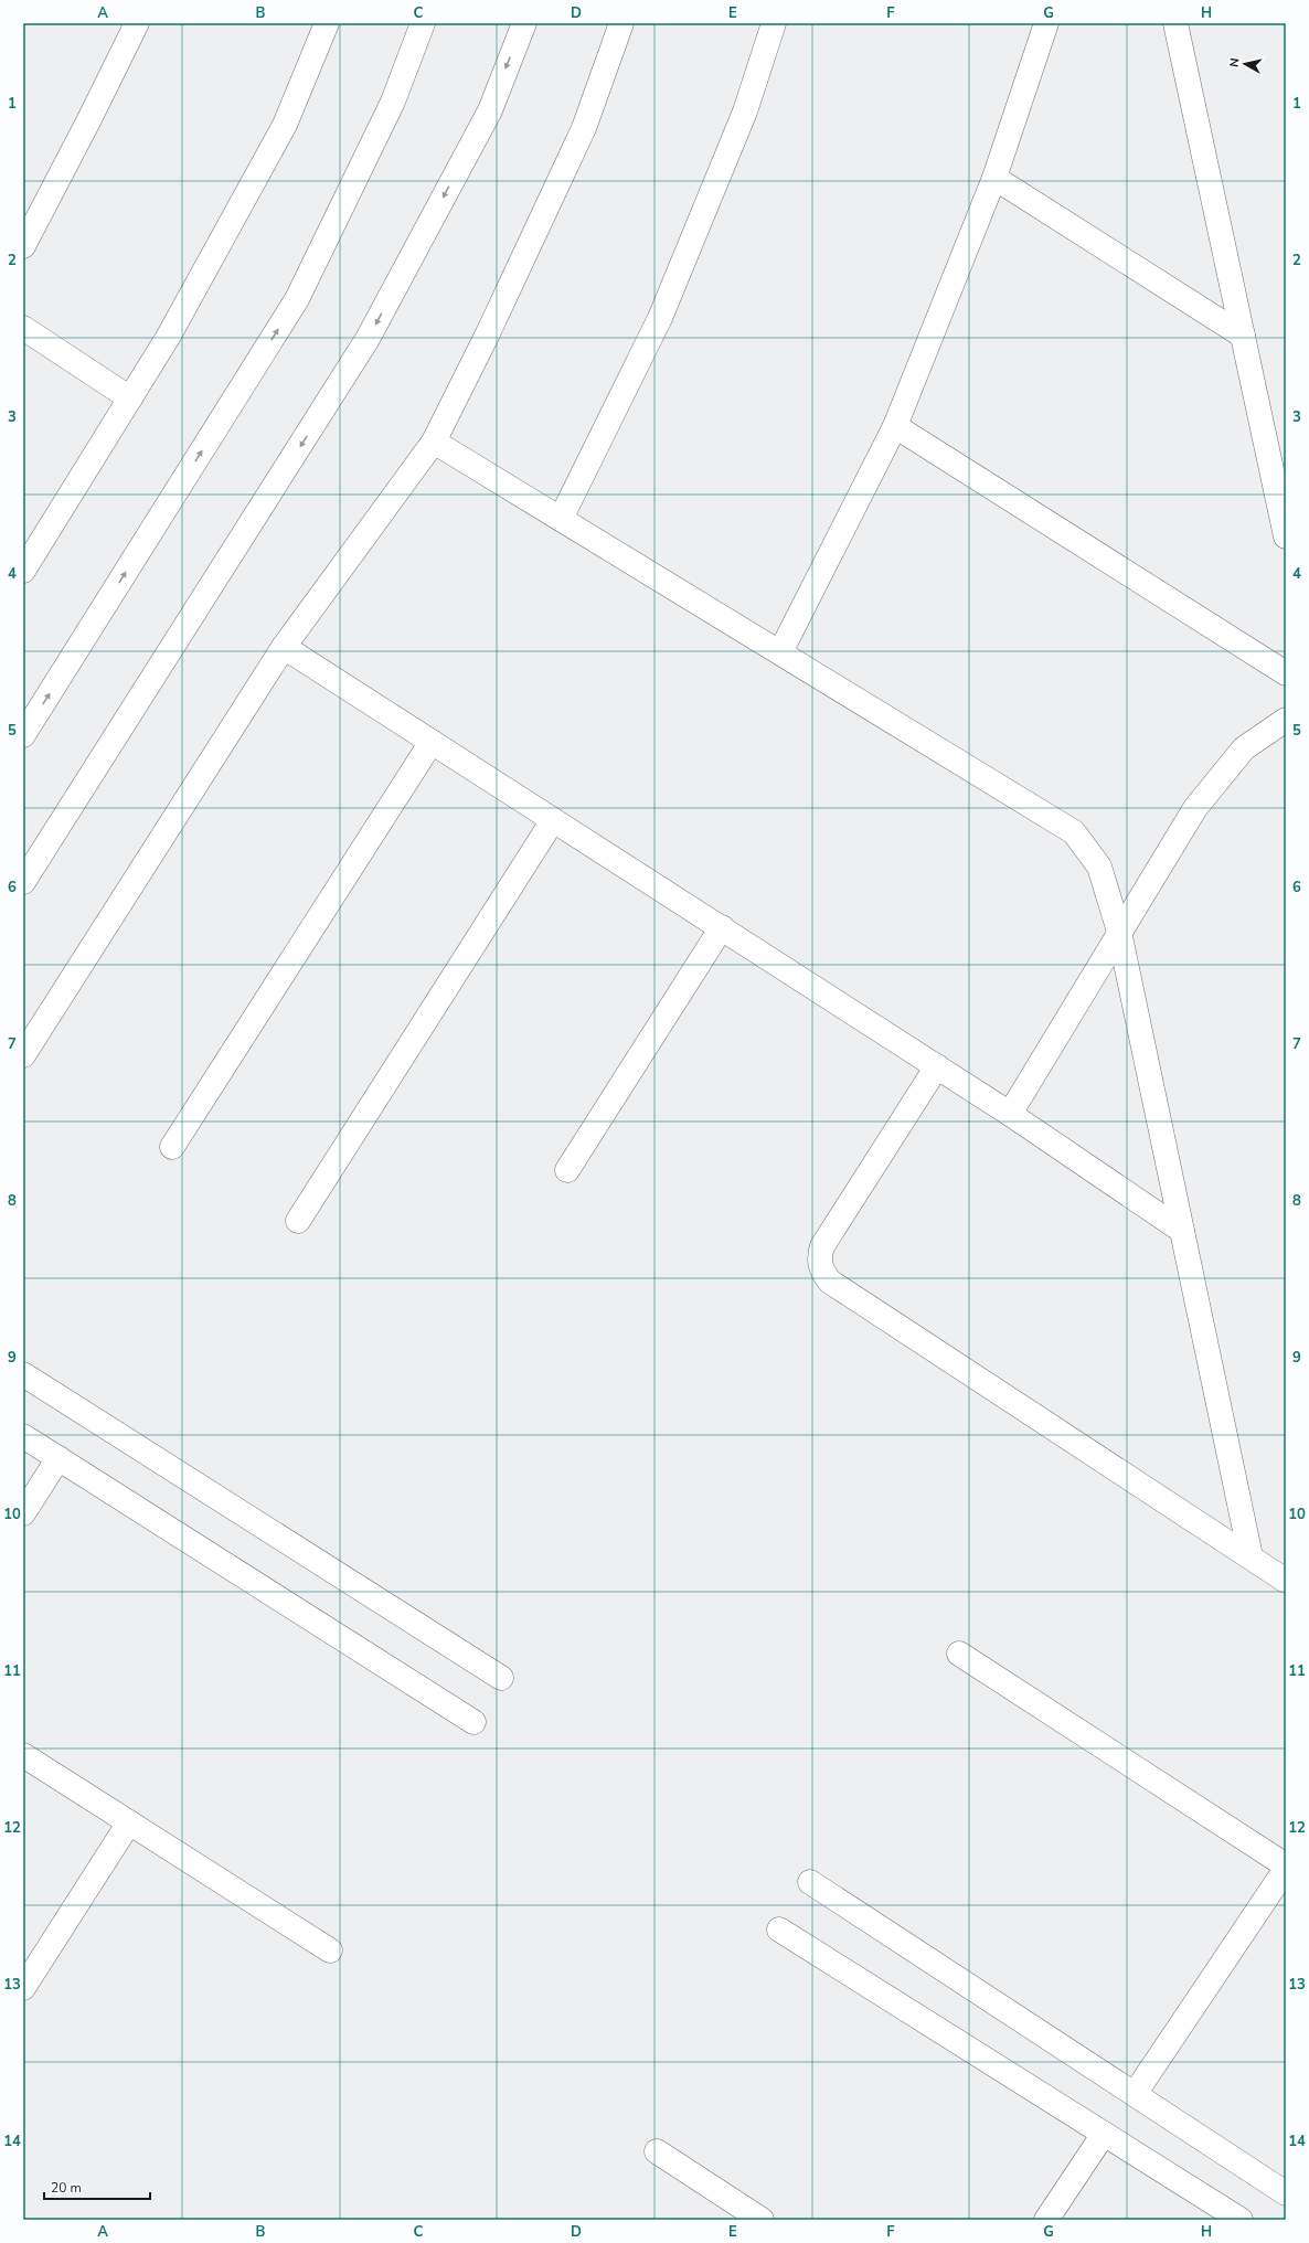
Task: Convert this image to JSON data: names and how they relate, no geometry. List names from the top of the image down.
{
  "scale_bar": "20 m",
  "north": "left",
  "grid": {
    "columns": [
      "A",
      "B",
      "C",
      "D",
      "E",
      "F",
      "G",
      "H"
    ],
    "rows": [
      "1",
      "2",
      "3",
      "4",
      "5",
      "6",
      "7",
      "8",
      "9",
      "10",
      "11",
      "12",
      "13",
      "14"
    ]
  }
}
